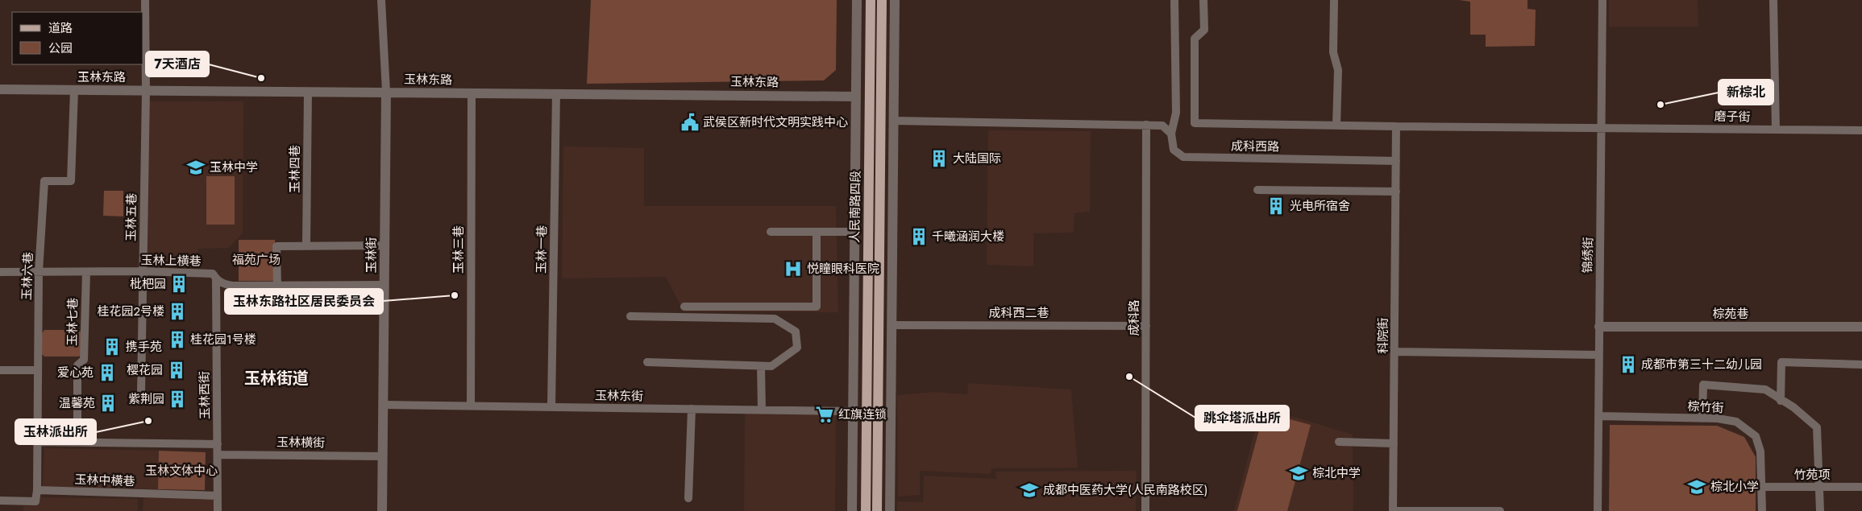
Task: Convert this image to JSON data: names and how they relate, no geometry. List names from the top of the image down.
{
  "streets": {
    "main road": ["人民南路四段"],
    "street": [
      "玉林东路",
      "磨子街",
      "成科西路",
      "玉林四巷",
      "玉林五巷",
      "玉林三巷",
      "玉林一巷",
      "玉林街",
      "锦绣街",
      "玉林上横巷",
      "玉林六巷",
      "成科西二巷",
      "棕苑巷",
      "成科路",
      "玉林七巷",
      "科院街",
      "玉林西街",
      "玉林东街",
      "棕竹街",
      "玉林横街",
      "竹苑项",
      "玉林中横巷"
    ]
  },
  "crossings": [
    ["玉林东路", "玉林四巷"],
    ["玉林东路", "人民南路四段"],
    ["玉林东路", "玉林五巷"],
    ["玉林东路", "玉林三巷"],
    ["玉林东路", "玉林一巷"],
    ["玉林东路", "玉林街"],
    ["玉林东路", "玉林六巷"],
    ["磨子街", "锦绣街"],
    ["成科西路", "科院街"],
    ["人民南路四段", "玉林东街"],
    ["玉林五巷", "玉林上横巷"],
    ["玉林三巷", "玉林东街"],
    ["玉林一巷", "玉林东街"],
    ["玉林街", "玉林上横巷"],
    ["玉林街", "玉林东街"],
    ["玉林街", "玉林横街"],
    ["锦绣街", "棕苑巷"],
    ["锦绣街", "棕竹街"],
    ["玉林上横巷", "玉林六巷"],
    ["玉林上横巷", "玉林七巷"],
    ["玉林上横巷", "玉林西街"],
    ["玉林六巷", "玉林中横巷"],
    ["成科西二巷", "成科路"],
    ["玉林西街", "玉林横街"],
    ["玉林西街", "玉林中横巷"],
    ["棕竹街", "竹苑项"]
  ],
  "districts": ["玉林街道"],
  "parks": ["福苑广场", "玉林文体中心"],
  "places": {
    "other": [
      "7天酒店",
      "新棕北",
      "玉林东路社区居民委员会",
      "跳伞塔派出所",
      "玉林派出所"
    ],
    "public building": ["武侯区新时代文明实践中心"],
    "building": [
      "大陆国际",
      "光电所宿舍",
      "千曦涵润大楼",
      "枇杷园",
      "桂花园2号楼",
      "桂花园1号楼",
      "携手苑",
      "成都市第三十二幼儿园",
      "樱花园",
      "爱心苑",
      "紫荆园",
      "温馨苑"
    ],
    "school or university": [
      "玉林中学",
      "棕北中学",
      "棕北小学",
      "成都中医药大学(人民南路校区)"
    ],
    "hospital": ["悦瞳眼科医院"],
    "supermarket": ["红旗连锁"]
  },
  "legend": ["道路", "公园"]
}
